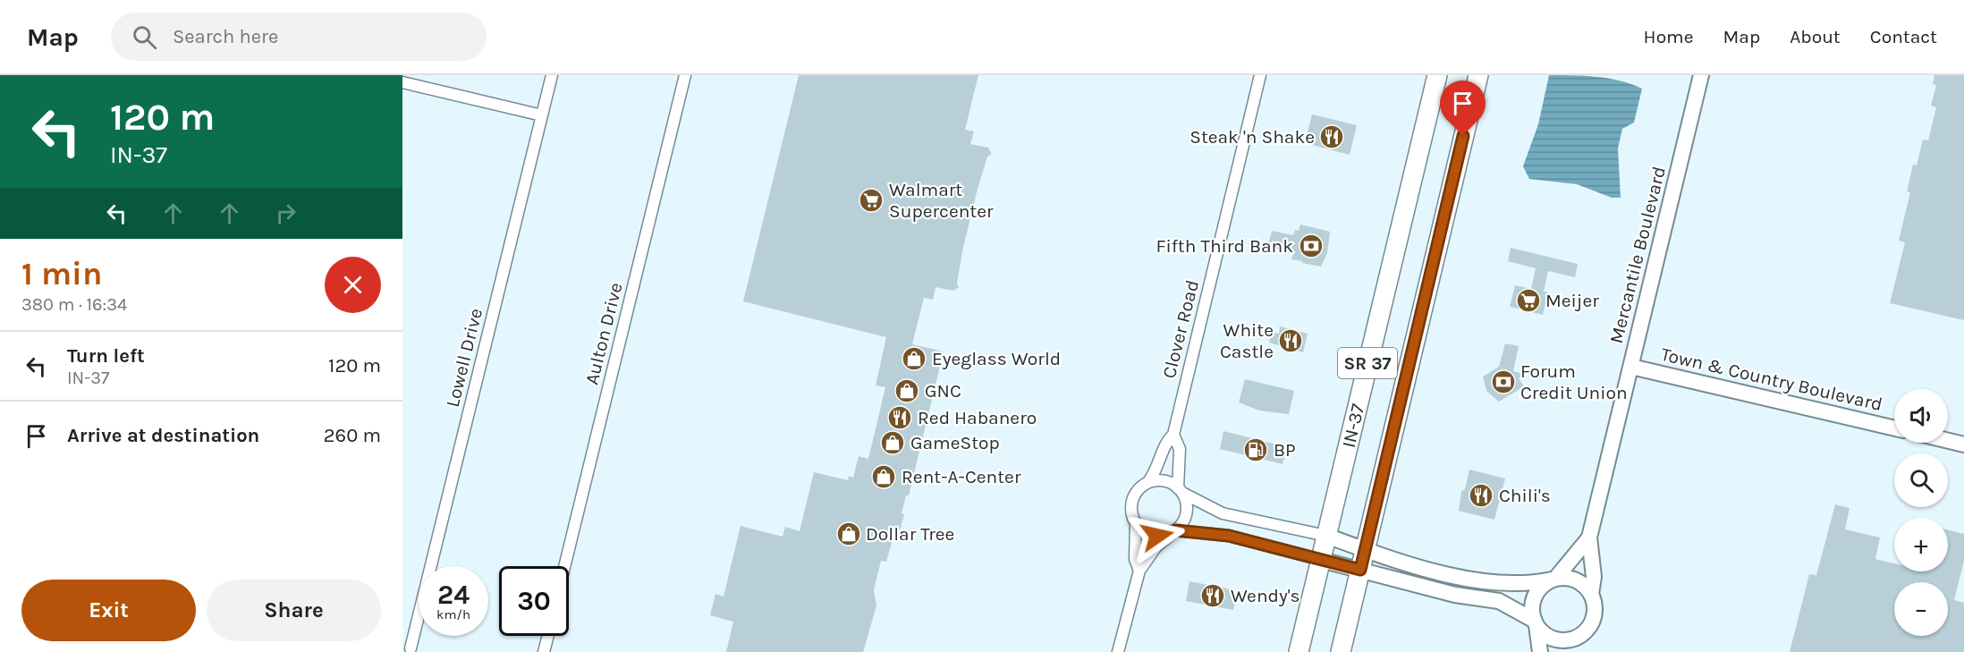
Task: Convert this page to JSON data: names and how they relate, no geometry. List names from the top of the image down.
{
  "streets": {
    "highway": ["SR 37", "IN-37"],
    "street": [
      "Mercantile Boulevard",
      "Clover Road",
      "Aulton Drive",
      "Lowell Drive",
      "Town & Country Boulevard"
    ]
  },
  "crossings": [
    ["Mercantile Boulevard", "Town & Country Boulevard"]
  ],
  "places": {
    "restaurant": [
      "Steak 'n Shake",
      "White Castle",
      "Red Habanero",
      "Chili's",
      "Wendy's"
    ],
    "supermarket": ["Walmart Supercenter", "Meijer"],
    "bank": ["Fifth Third Bank", "Forum Credit Union"],
    "shop": [
      "Eyeglass World",
      "GNC",
      "GameStop",
      "Rent-A-Center",
      "Dollar Tree"
    ],
    "fuel station": ["BP"]
  },
  "page": {
    "header": "Map",
    "search": "Search here",
    "nav": [
      "Home",
      "Map",
      "About",
      "Contact"
    ],
    "turn": ["120 m", "IN-37"],
    "heading": ["1 min", "380 m · 16:34"],
    "list": [
      {
        "name": "Turn left",
        "note": "IN-37",
        "value": "120 m"
      },
      {
        "name": "Arrive at destination",
        "value": "260 m"
      }
    ],
    "map_buttons": ["+", "−"],
    "speed": "24 km/h",
    "limit": "30",
    "buttons": ["Exit", "Share"]
  }
}
